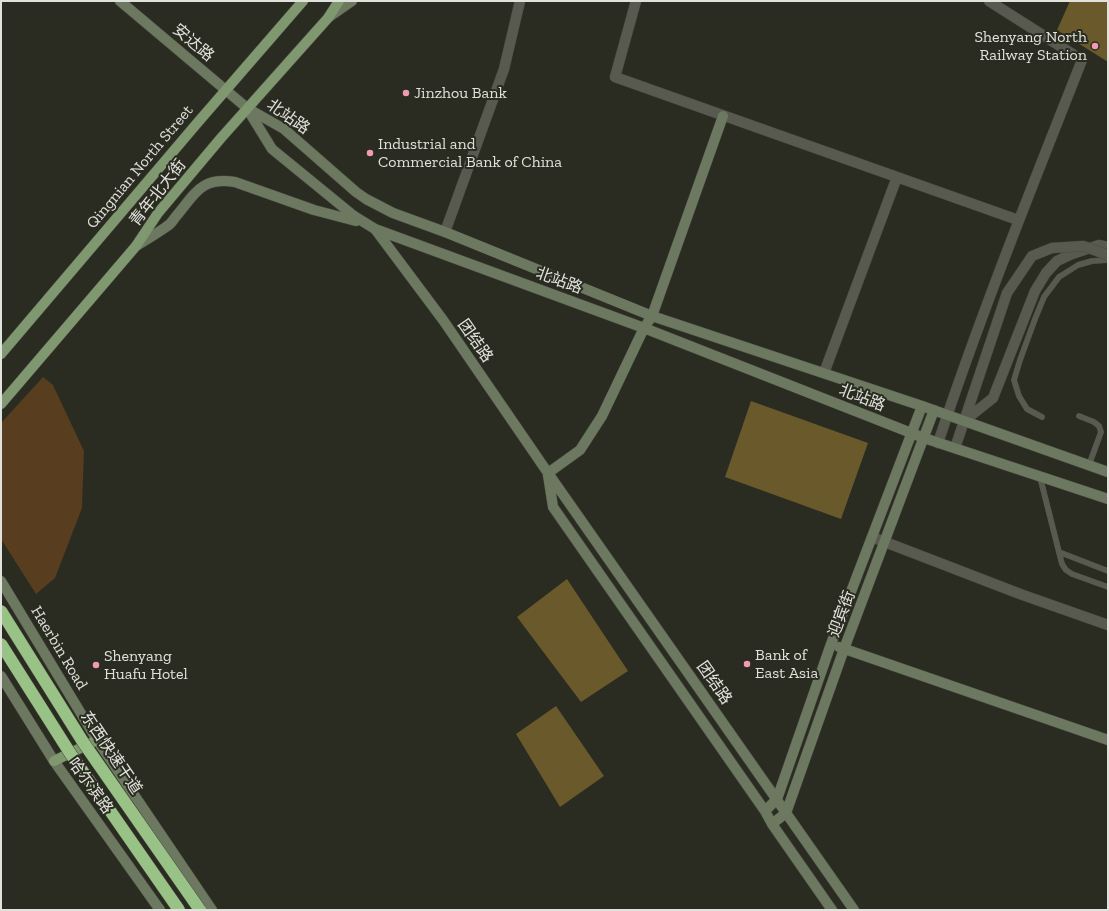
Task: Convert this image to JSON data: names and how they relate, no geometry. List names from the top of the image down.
{
  "streets": {
    "highway": ["东西快速干道"],
    "main road": ["Qingnian North Street", "青年北大街"],
    "street": [
      "安达路",
      "北站路",
      "团结路",
      "迎宾街",
      "Haerbin Road",
      "哈尔滨路"
    ]
  },
  "crossings": [
    ["安达路", "北站路"],
    ["安达路", "Qingnian North Street"],
    ["安达路", "青年北大街"],
    ["北站路", "青年北大街"],
    ["北站路", "团结路"],
    ["北站路", "迎宾街"],
    ["团结路", "迎宾街"]
  ],
  "places": [
    "Shenyang North Railway Station",
    "Jinzhou Bank",
    "Industrial and Commercial Bank of China",
    "Bank of East Asia",
    "Shenyang Huafu Hotel"
  ]
}
